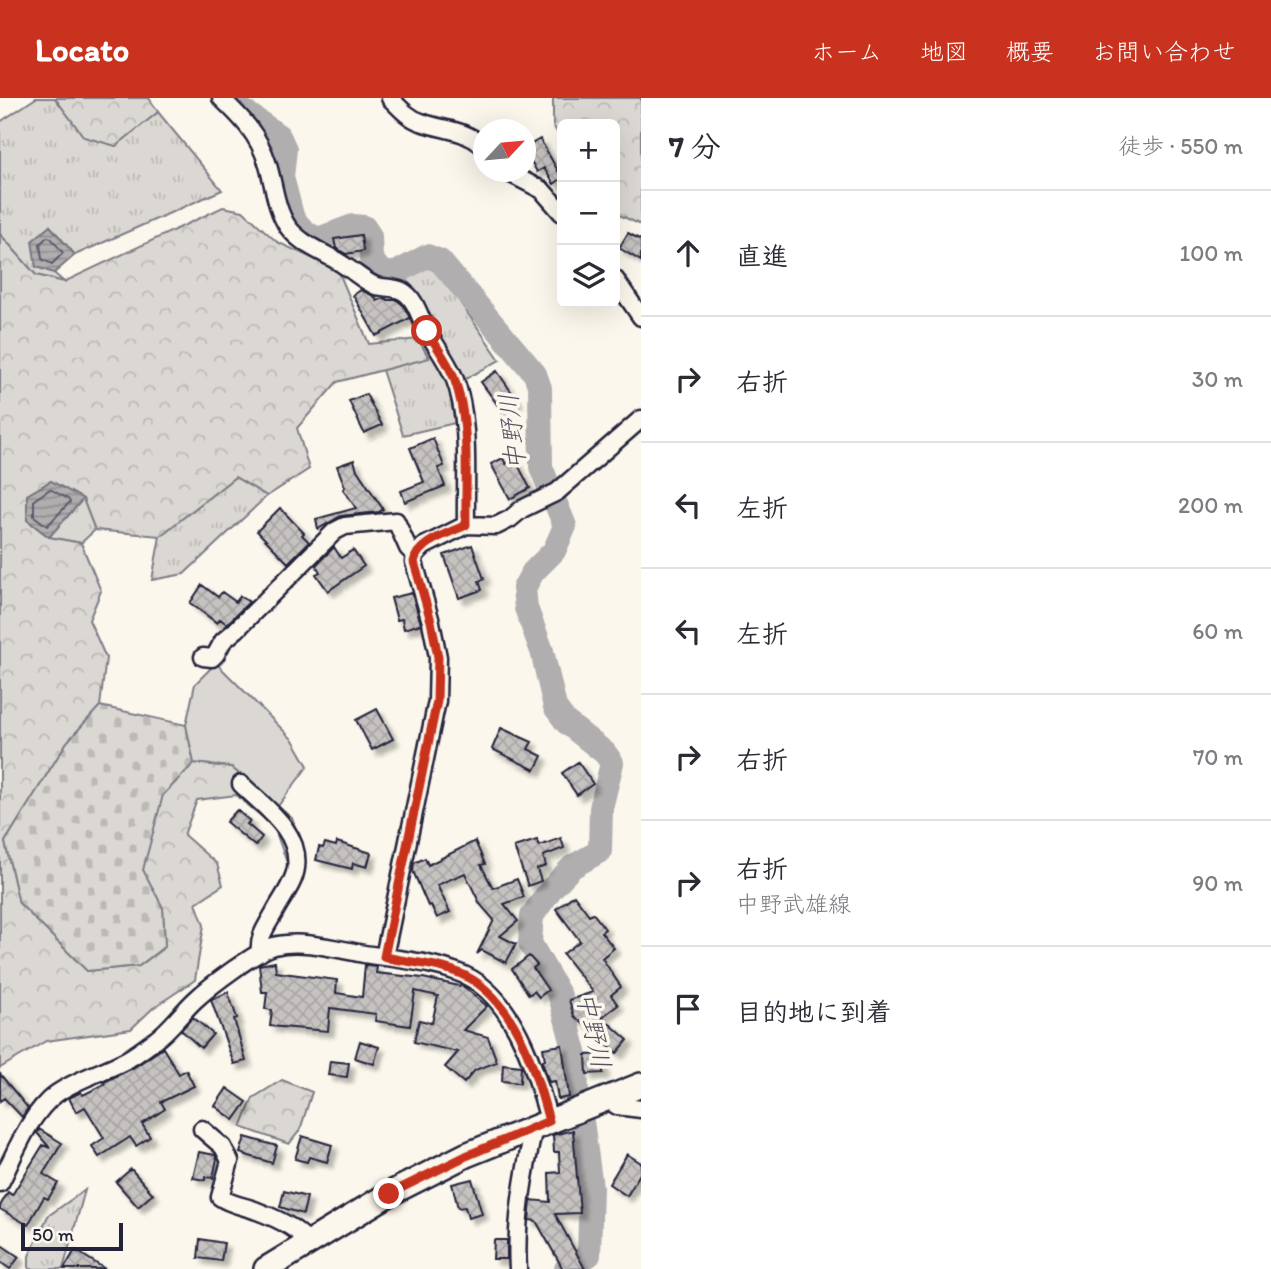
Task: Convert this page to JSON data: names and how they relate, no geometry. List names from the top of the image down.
{
  "water": ["中野川"],
  "scale_bar": "50 m",
  "north": "top right",
  "page": {
    "header": "Locato",
    "nav": [
      "ホーム",
      "地図",
      "概要",
      "お問い合わせ"
    ],
    "heading": ["7 分", "徒歩 · 550 m"],
    "map_buttons": ["+", "−"],
    "list": [
      ["直進", "100 m"],
      ["右折", "30 m"],
      ["左折", "200 m"],
      ["左折", "60 m"],
      ["右折", "70 m"],
      ["右折", "中野武雄線", "90 m"],
      "目的地に到着"
    ],
    "scale": "50 m"
  }
}
